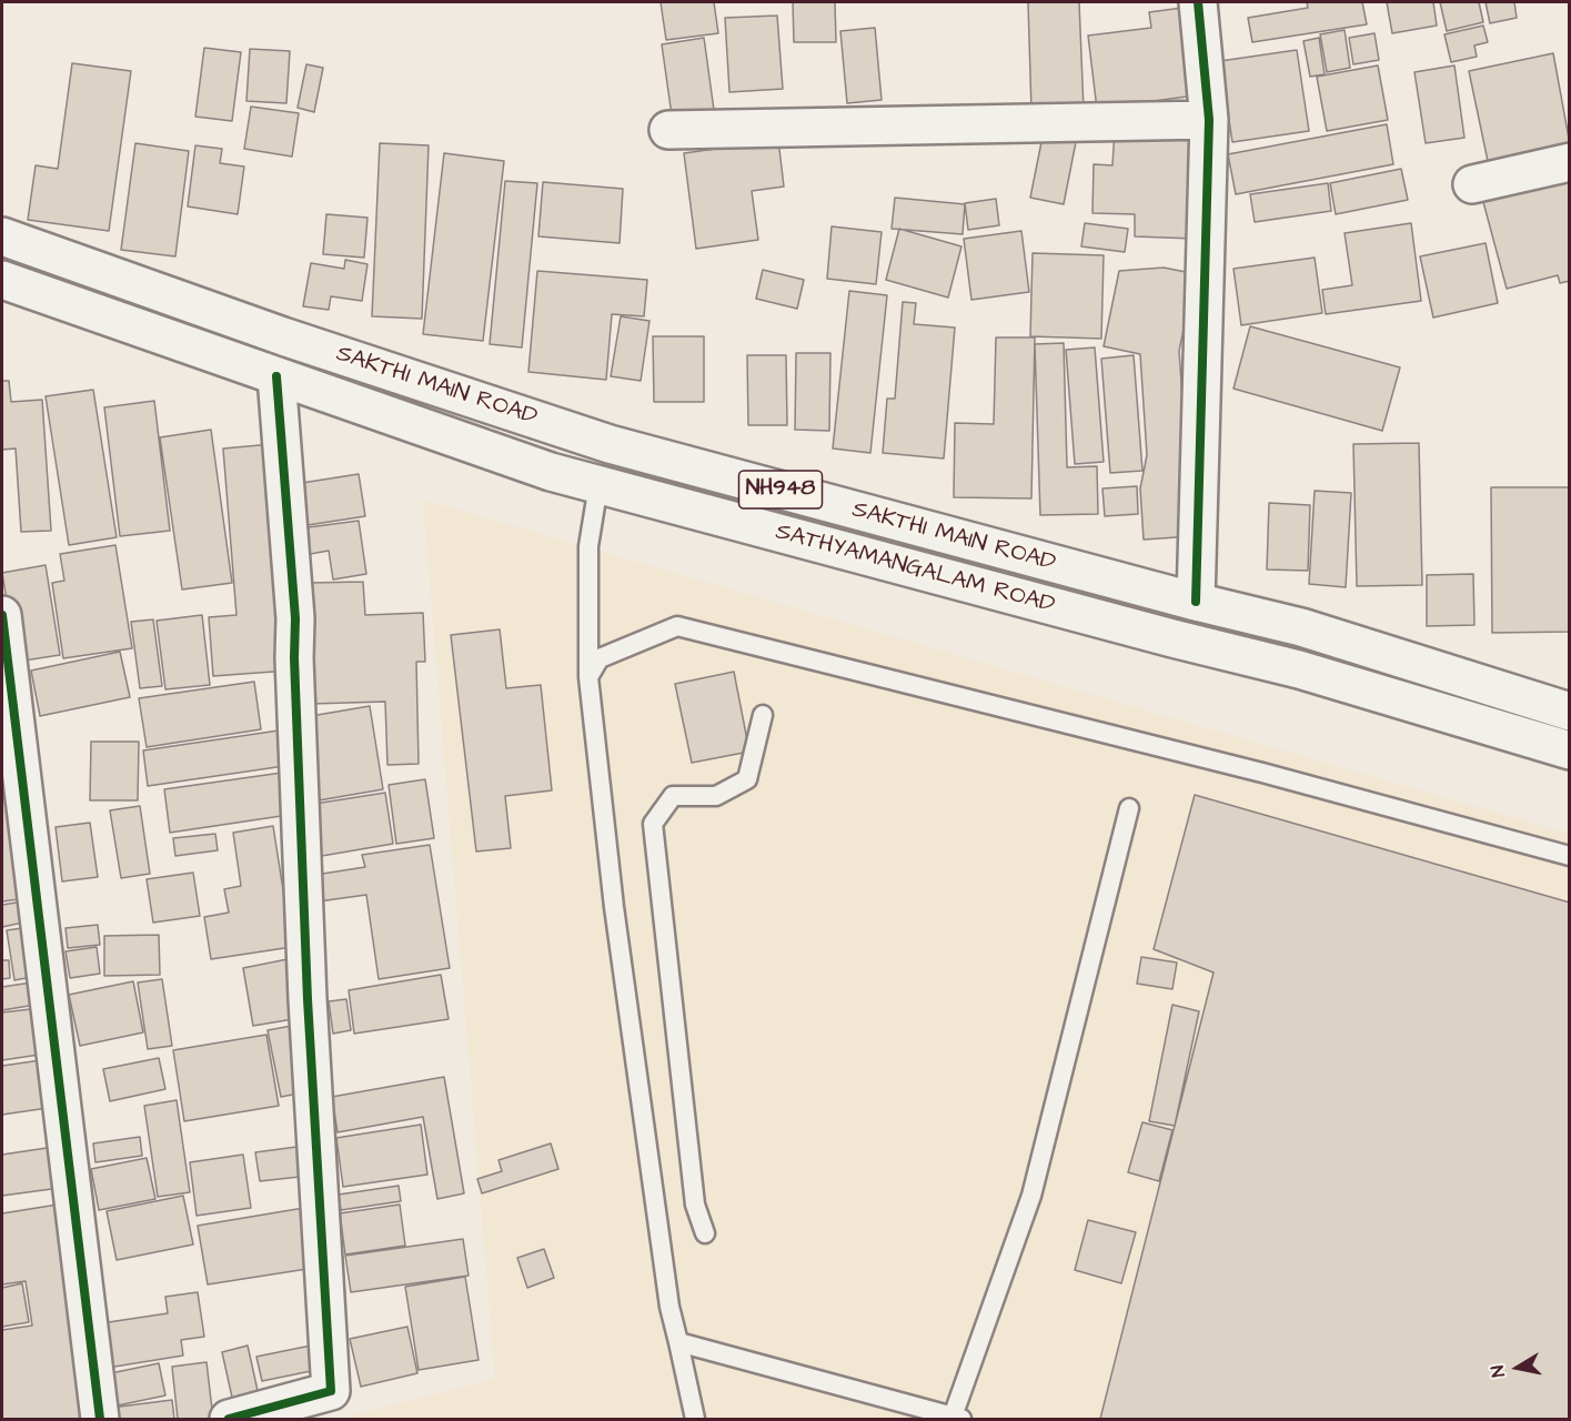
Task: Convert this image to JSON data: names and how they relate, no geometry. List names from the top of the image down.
{
  "streets": {
    "main road": ["SAKTHI MAIN ROAD", "NH948", "SATHYAMANGALAM ROAD"]
  },
  "north": "left"
}
